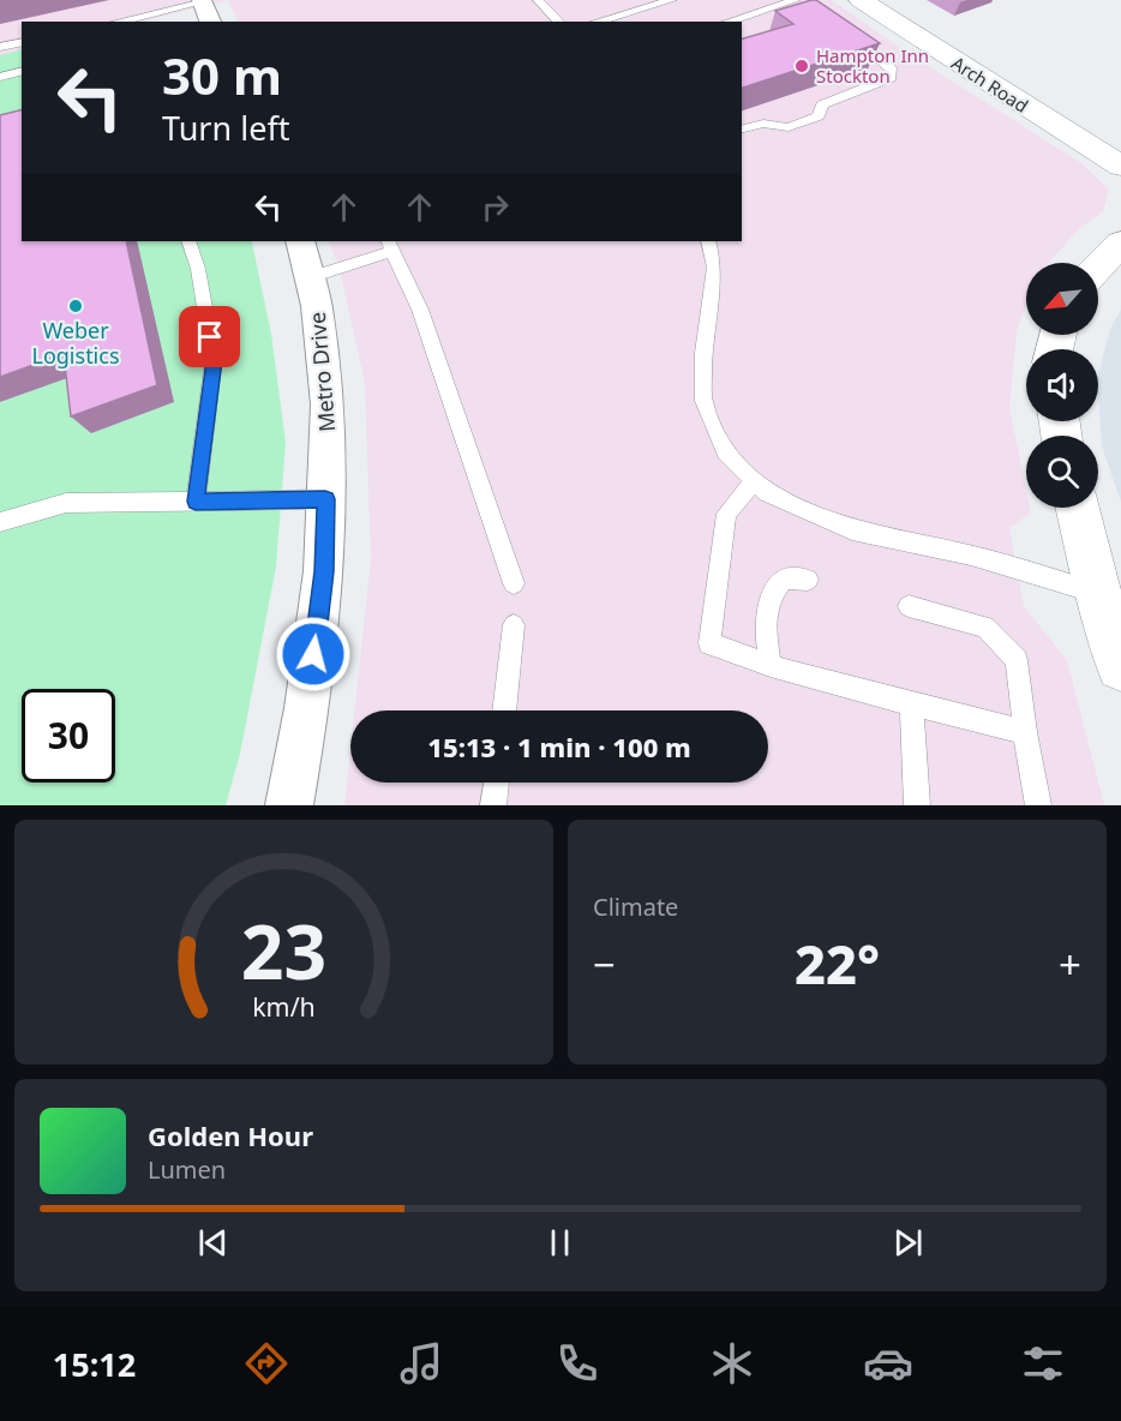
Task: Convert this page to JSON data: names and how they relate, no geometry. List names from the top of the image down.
{
  "streets": {
    "street": ["Arch Road", "Metro Drive"]
  },
  "places": ["Hampton Inn Stockton", "Weber Logistics"],
  "north": "bottom left",
  "page": {
    "turn": ["30 m", "Turn left"],
    "limit": "30",
    "trip": "15:13 · 1 min · 100 m",
    "tile": "Climate",
    "heat": ["−", "22°", "+"],
    "song": ["Golden Hour", "Lumen"],
    "tabs": "15:12",
    "gauge": ["23", "km/h"]
  }
}
